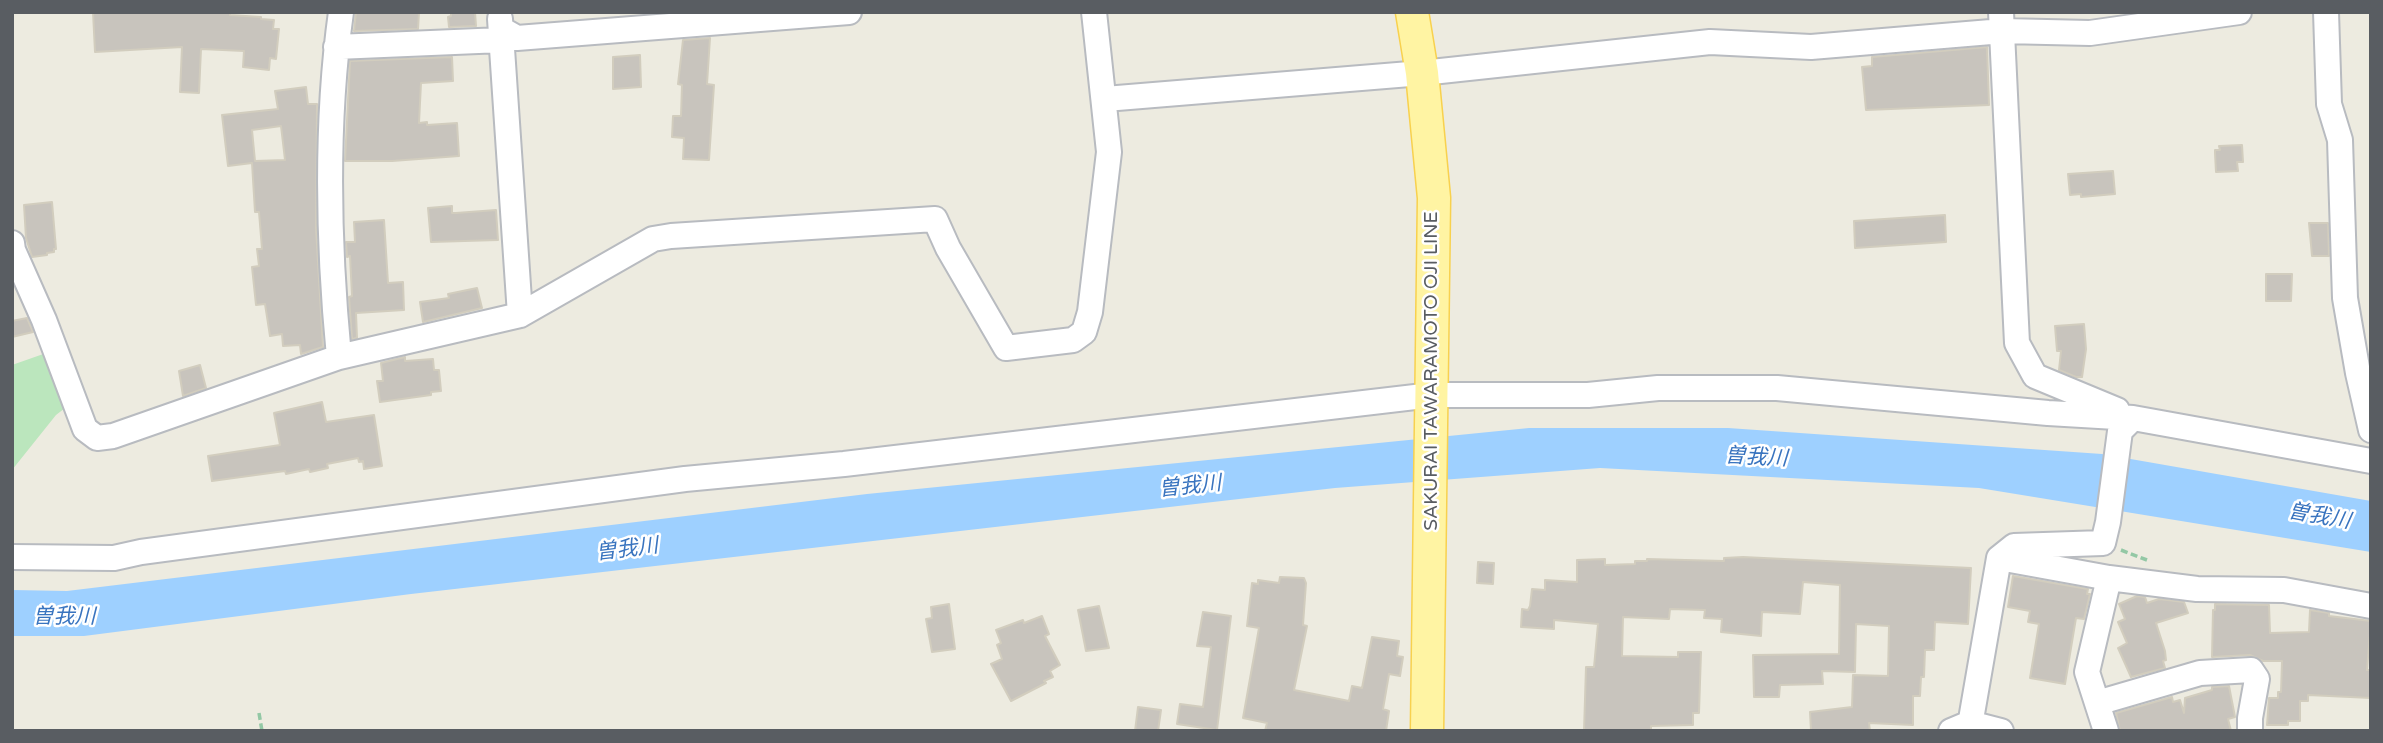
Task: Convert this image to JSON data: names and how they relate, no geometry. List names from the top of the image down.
{
  "streets": {
    "main road": ["SAKURAI TAWARAMOTO OJI LINE"]
  },
  "water": ["曽我川"]
}
